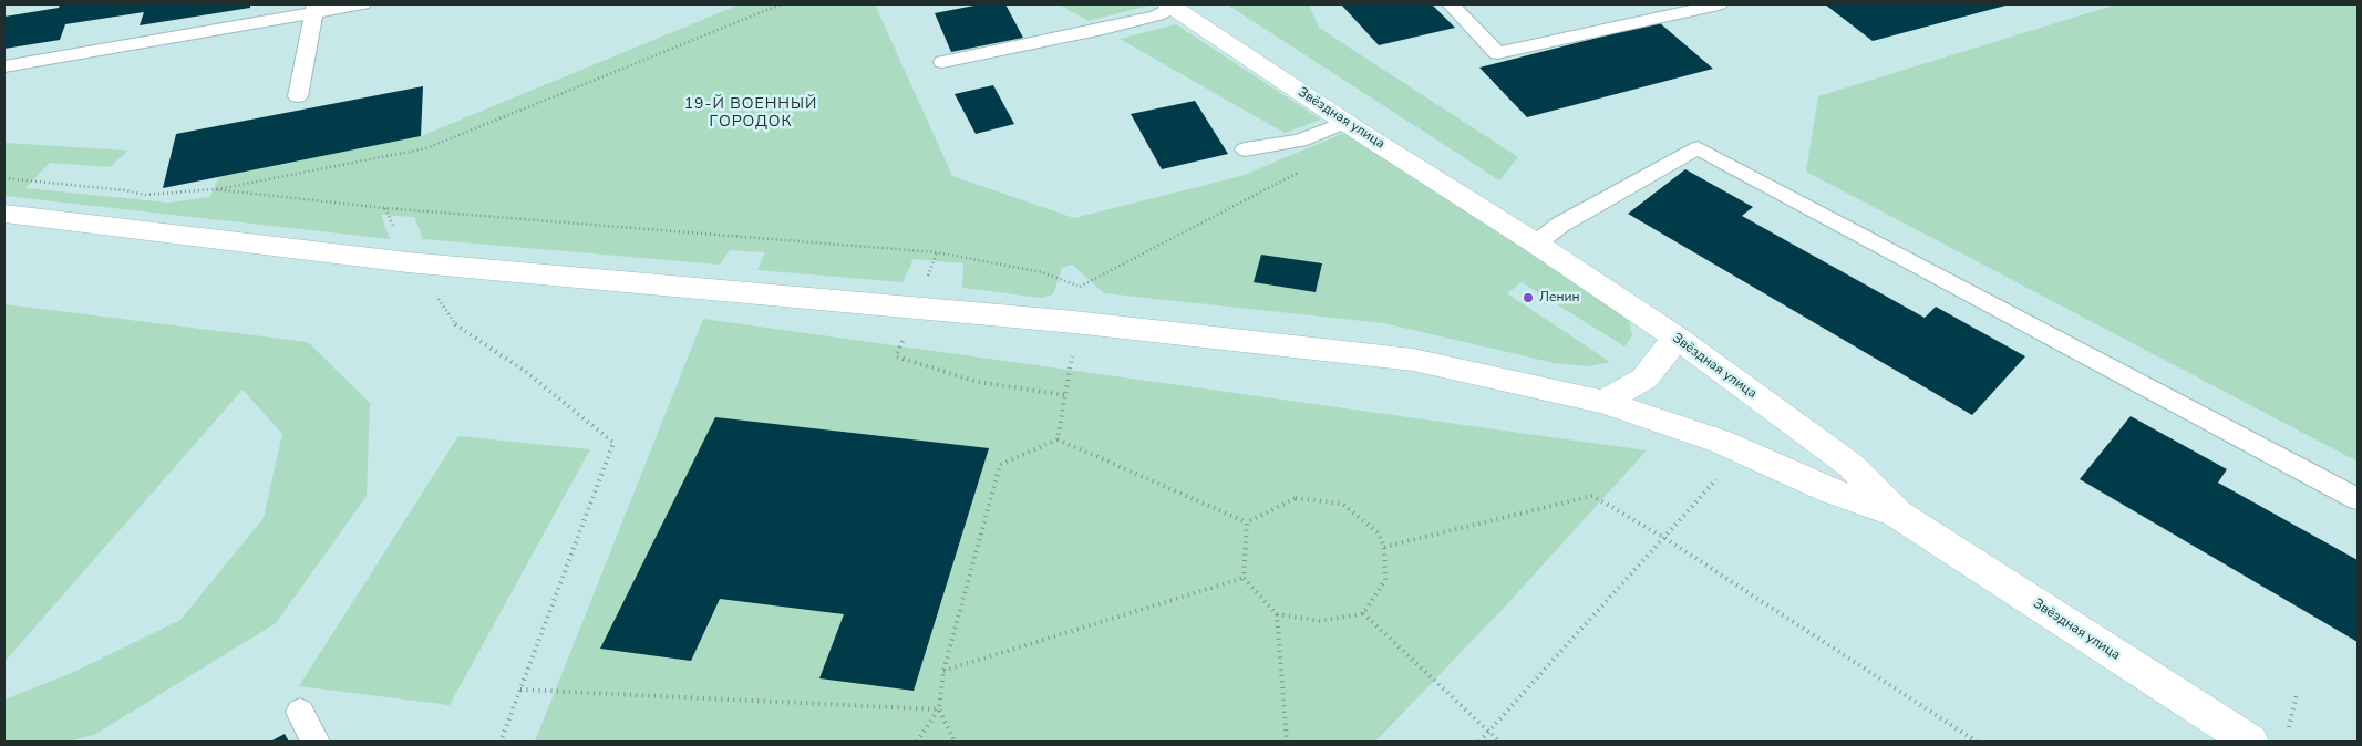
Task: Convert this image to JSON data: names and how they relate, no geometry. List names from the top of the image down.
{
  "streets": {
    "street": ["Звёздная улица"]
  },
  "districts": ["19-Й ВОЕННЫЙ ГОРОДОК"],
  "places": ["Ленин"]
}
